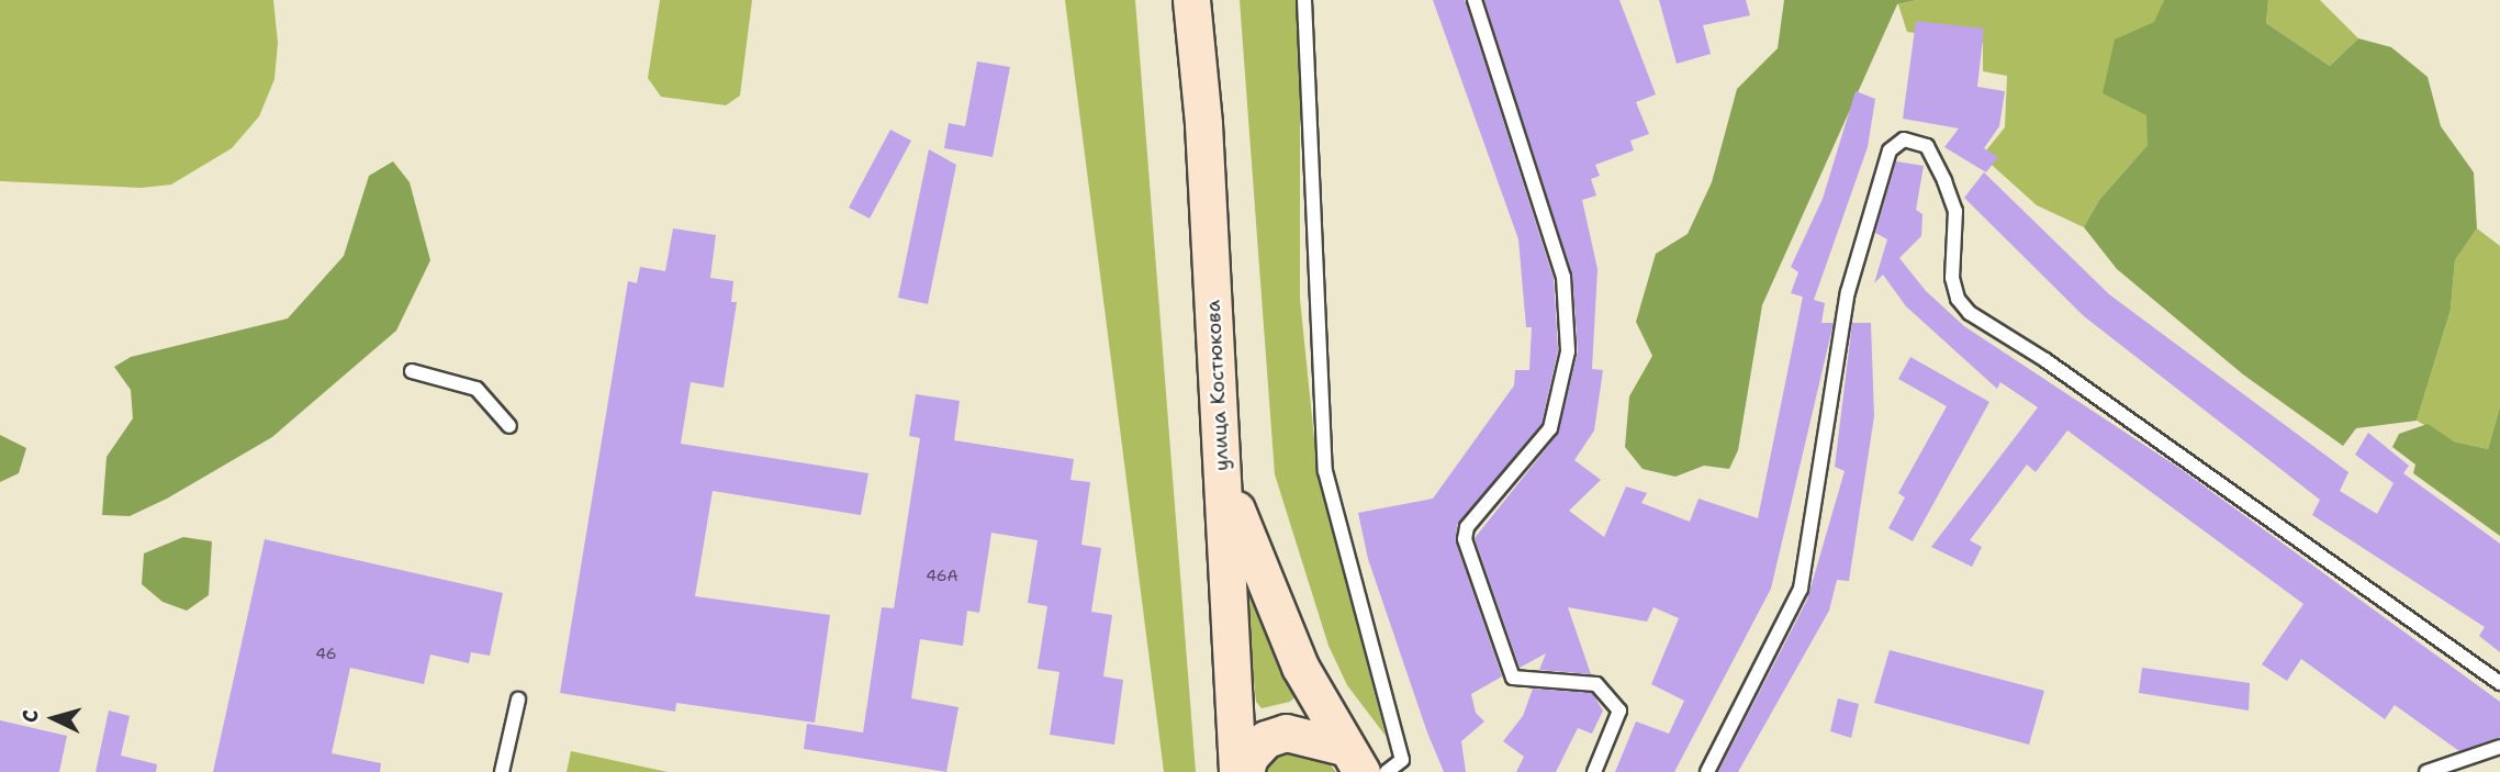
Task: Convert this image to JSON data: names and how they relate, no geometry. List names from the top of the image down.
{
  "streets": {
    "main road": ["улица Костюкова"]
  },
  "house_numbers": ["46А", "46"],
  "north": "left"
}
